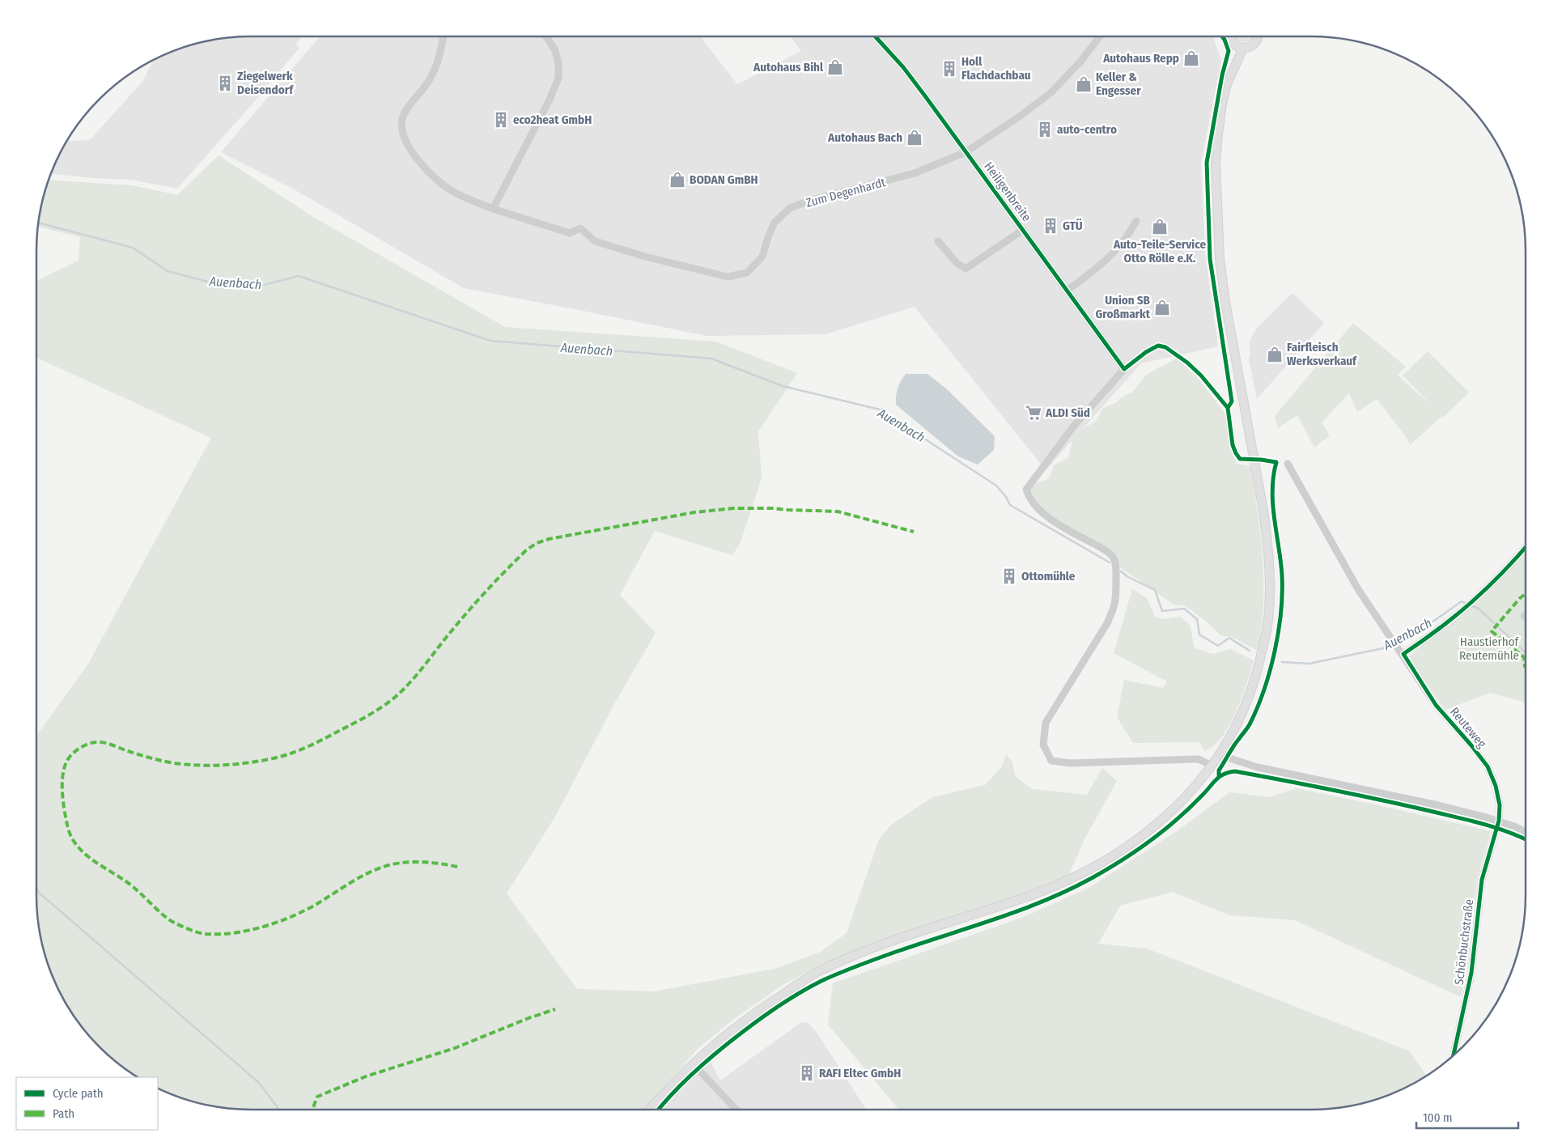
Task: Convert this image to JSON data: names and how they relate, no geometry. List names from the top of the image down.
{
  "streets": {
    "street": [
      "Heiligenbreite",
      "Zum Degenhardt",
      "Reuteweg",
      "Schönbuchstraße"
    ]
  },
  "crossings": [
    ["Heiligenbreite", "Zum Degenhardt"],
    ["Reuteweg", "Schönbuchstraße"]
  ],
  "water": ["Auenbach"],
  "parks": ["Haustierhof Reutemühle"],
  "places": {
    "shop": [
      "Autohaus Repp",
      "Autohaus Bihl",
      "Keller & Engesser",
      "Autohaus Bach",
      "BODAN GmBH",
      "Auto-Teile-Service Otto Rölle e.K.",
      "Union SB Großmarkt",
      "Fairfleisch Werksverkauf"
    ],
    "building": [
      "Holl Flachdachbau",
      "Ziegelwerk Deisendorf",
      "eco2heat GmbH",
      "auto-centro",
      "GTÜ",
      "Ottomühle",
      "RAFI Eltec GmbH"
    ],
    "supermarket": ["ALDI Süd"]
  },
  "legend": ["Cycle path", "Path"],
  "scale_bar": "100 m"
}
